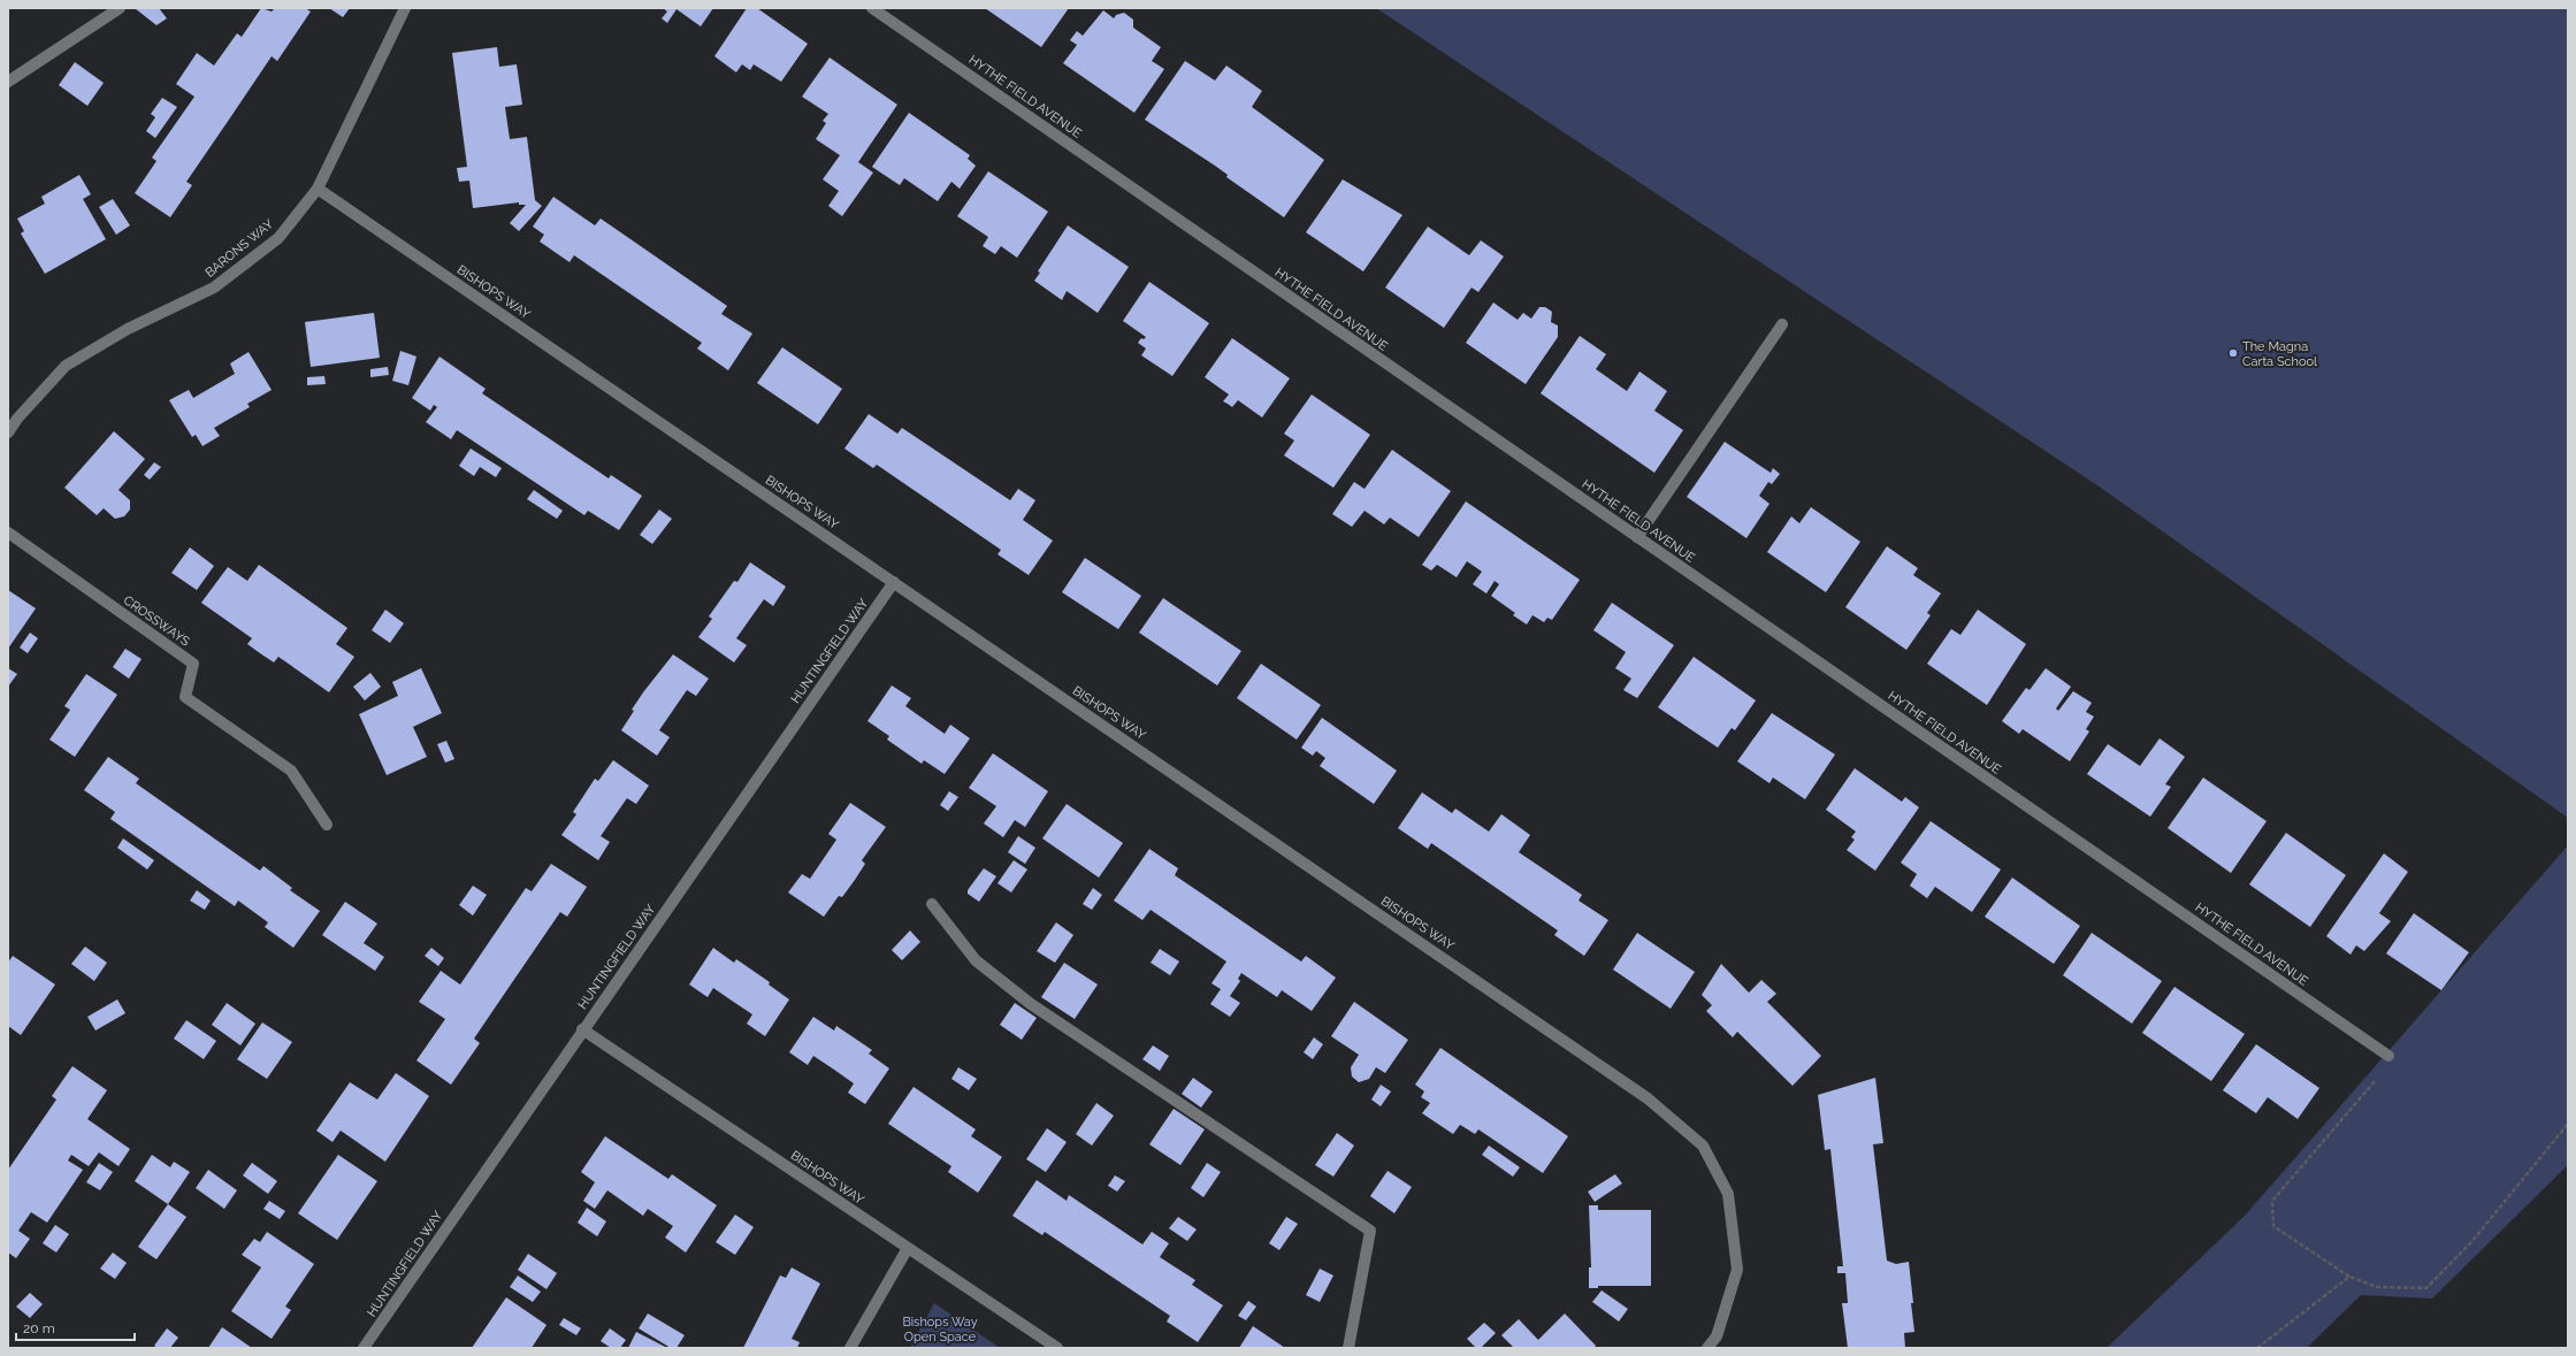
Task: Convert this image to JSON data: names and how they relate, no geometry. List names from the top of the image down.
{
  "streets": {
    "street": [
      "HYTHE FIELD AVENUE",
      "BARONS WAY",
      "BISHOPS WAY",
      "CROSSWAYS",
      "HUNTINGFIELD WAY"
    ]
  },
  "crossings": [
    ["BARONS WAY", "BISHOPS WAY"],
    ["BISHOPS WAY", "HUNTINGFIELD WAY"]
  ],
  "parks": ["Bishops Way Open Space"],
  "places": ["The Magna Carta School"],
  "scale_bar": "20 m"
}
